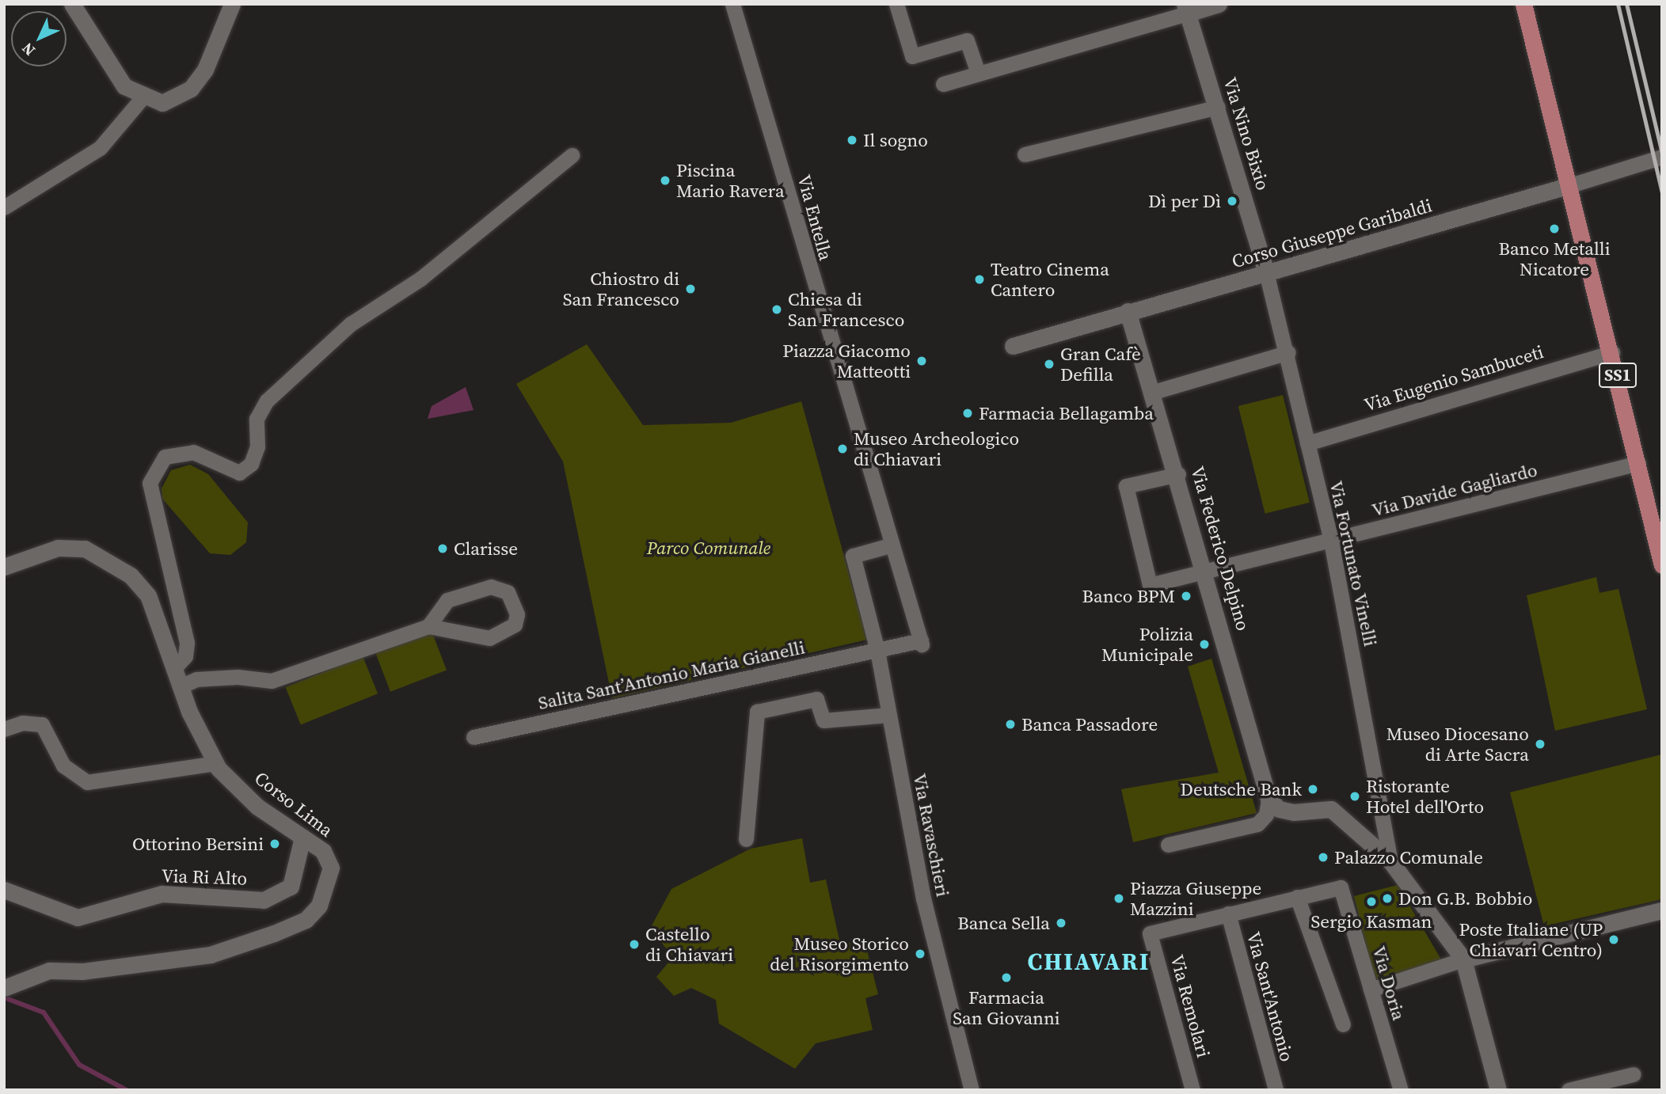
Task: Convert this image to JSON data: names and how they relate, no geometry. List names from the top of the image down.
{
  "streets": {
    "main road": ["SS1"],
    "street": [
      "Via Nino Bixio",
      "Via Entella",
      "Corso Giuseppe Garibaldi",
      "Via Eugenio Sambuceti",
      "Via Davide Gagliardo",
      "Via Federico Delpino",
      "Via Fortunato Vinelli",
      "Salita Sant’Antonio Maria Gianelli",
      "Corso Lima",
      "Via Ravaschieri",
      "Via Ri Alto",
      "Via Doria",
      "Via Sant'Antonio",
      "Via Remolari"
    ]
  },
  "crossings": [
    ["Via Nino Bixio", "Corso Giuseppe Garibaldi"],
    ["Via Nino Bixio", "Via Fortunato Vinelli"],
    ["Via Entella", "Salita Sant’Antonio Maria Gianelli"],
    ["Via Entella", "Via Ravaschieri"],
    ["Corso Giuseppe Garibaldi", "SS1"],
    ["Corso Giuseppe Garibaldi", "Via Federico Delpino"],
    ["Corso Giuseppe Garibaldi", "Via Fortunato Vinelli"],
    ["SS1", "Via Eugenio Sambuceti"],
    ["SS1", "Via Davide Gagliardo"],
    ["Via Eugenio Sambuceti", "Via Fortunato Vinelli"],
    ["Via Davide Gagliardo", "Via Federico Delpino"],
    ["Via Davide Gagliardo", "Via Fortunato Vinelli"],
    ["Salita Sant’Antonio Maria Gianelli", "Via Ravaschieri"],
    ["Corso Lima", "Via Ri Alto"],
    ["Via Sant'Antonio", "Via Remolari"]
  ],
  "districts": ["CHIAVARI"],
  "parks": ["Parco Comunale"],
  "places": [
    "Il sogno",
    "Piscina Mario Ravera",
    "Dì per Dì",
    "Banco Metalli Nicatore",
    "Teatro Cinema Cantero",
    "Chiostro di San Francesco",
    "Chiesa di San Francesco",
    "Piazza Giacomo Matteotti",
    "Gran Cafè Defilla",
    "Farmacia Bellagamba",
    "Museo Archeologico di Chiavari",
    "Clarisse",
    "Banco BPM",
    "Polizia Municipale",
    "Banca Passadore",
    "Museo Diocesano di Arte Sacra",
    "Deutsche Bank",
    "Ristorante Hotel dell'Orto",
    "Ottorino Bersini",
    "Palazzo Comunale",
    "Piazza Giuseppe Mazzini",
    "Don G.B. Bobbio",
    "Sergio Kasman",
    "Banca Sella",
    "Poste Italiane (UP Chiavari Centro)",
    "Castello di Chiavari",
    "Museo Storico del Risorgimento",
    "Farmacia San Giovanni"
  ],
  "north": "bottom left"
}
